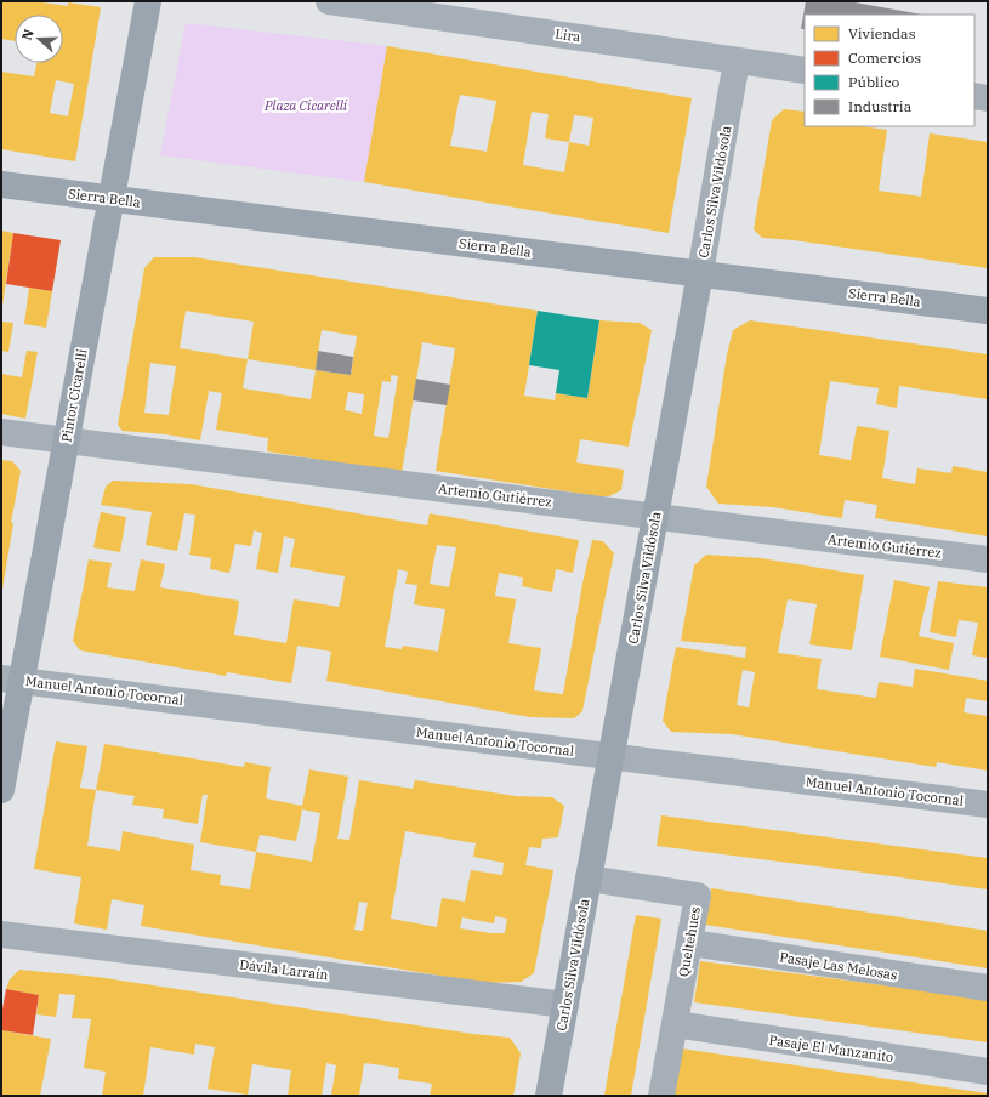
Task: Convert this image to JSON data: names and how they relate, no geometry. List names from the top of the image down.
{
  "streets": {
    "street": [
      "Lira",
      "Carlos Silva Vildósola",
      "Sierra Bella",
      "Pintor Cicarelli",
      "Artemio Gutiérrez",
      "Manuel Antonio Tocornal",
      "Queltehues",
      "Pasaje Las Melosas",
      "Dávila Larraín",
      "Pasaje El Manzanito"
    ]
  },
  "crossings": [
    ["Lira", "Carlos Silva Vildósola"],
    ["Carlos Silva Vildósola", "Sierra Bella"],
    ["Carlos Silva Vildósola", "Artemio Gutiérrez"],
    ["Carlos Silva Vildósola", "Manuel Antonio Tocornal"],
    ["Carlos Silva Vildósola", "Queltehues"],
    ["Carlos Silva Vildósola", "Dávila Larraín"],
    ["Sierra Bella", "Pintor Cicarelli"],
    ["Pintor Cicarelli", "Artemio Gutiérrez"],
    ["Pintor Cicarelli", "Manuel Antonio Tocornal"],
    ["Queltehues", "Pasaje Las Melosas"],
    ["Queltehues", "Pasaje El Manzanito"]
  ],
  "parks": ["Plaza Cicarelli"],
  "legend": [
    "Viviendas",
    "Comercios",
    "Público",
    "Industria"
  ],
  "north": "left"
}
